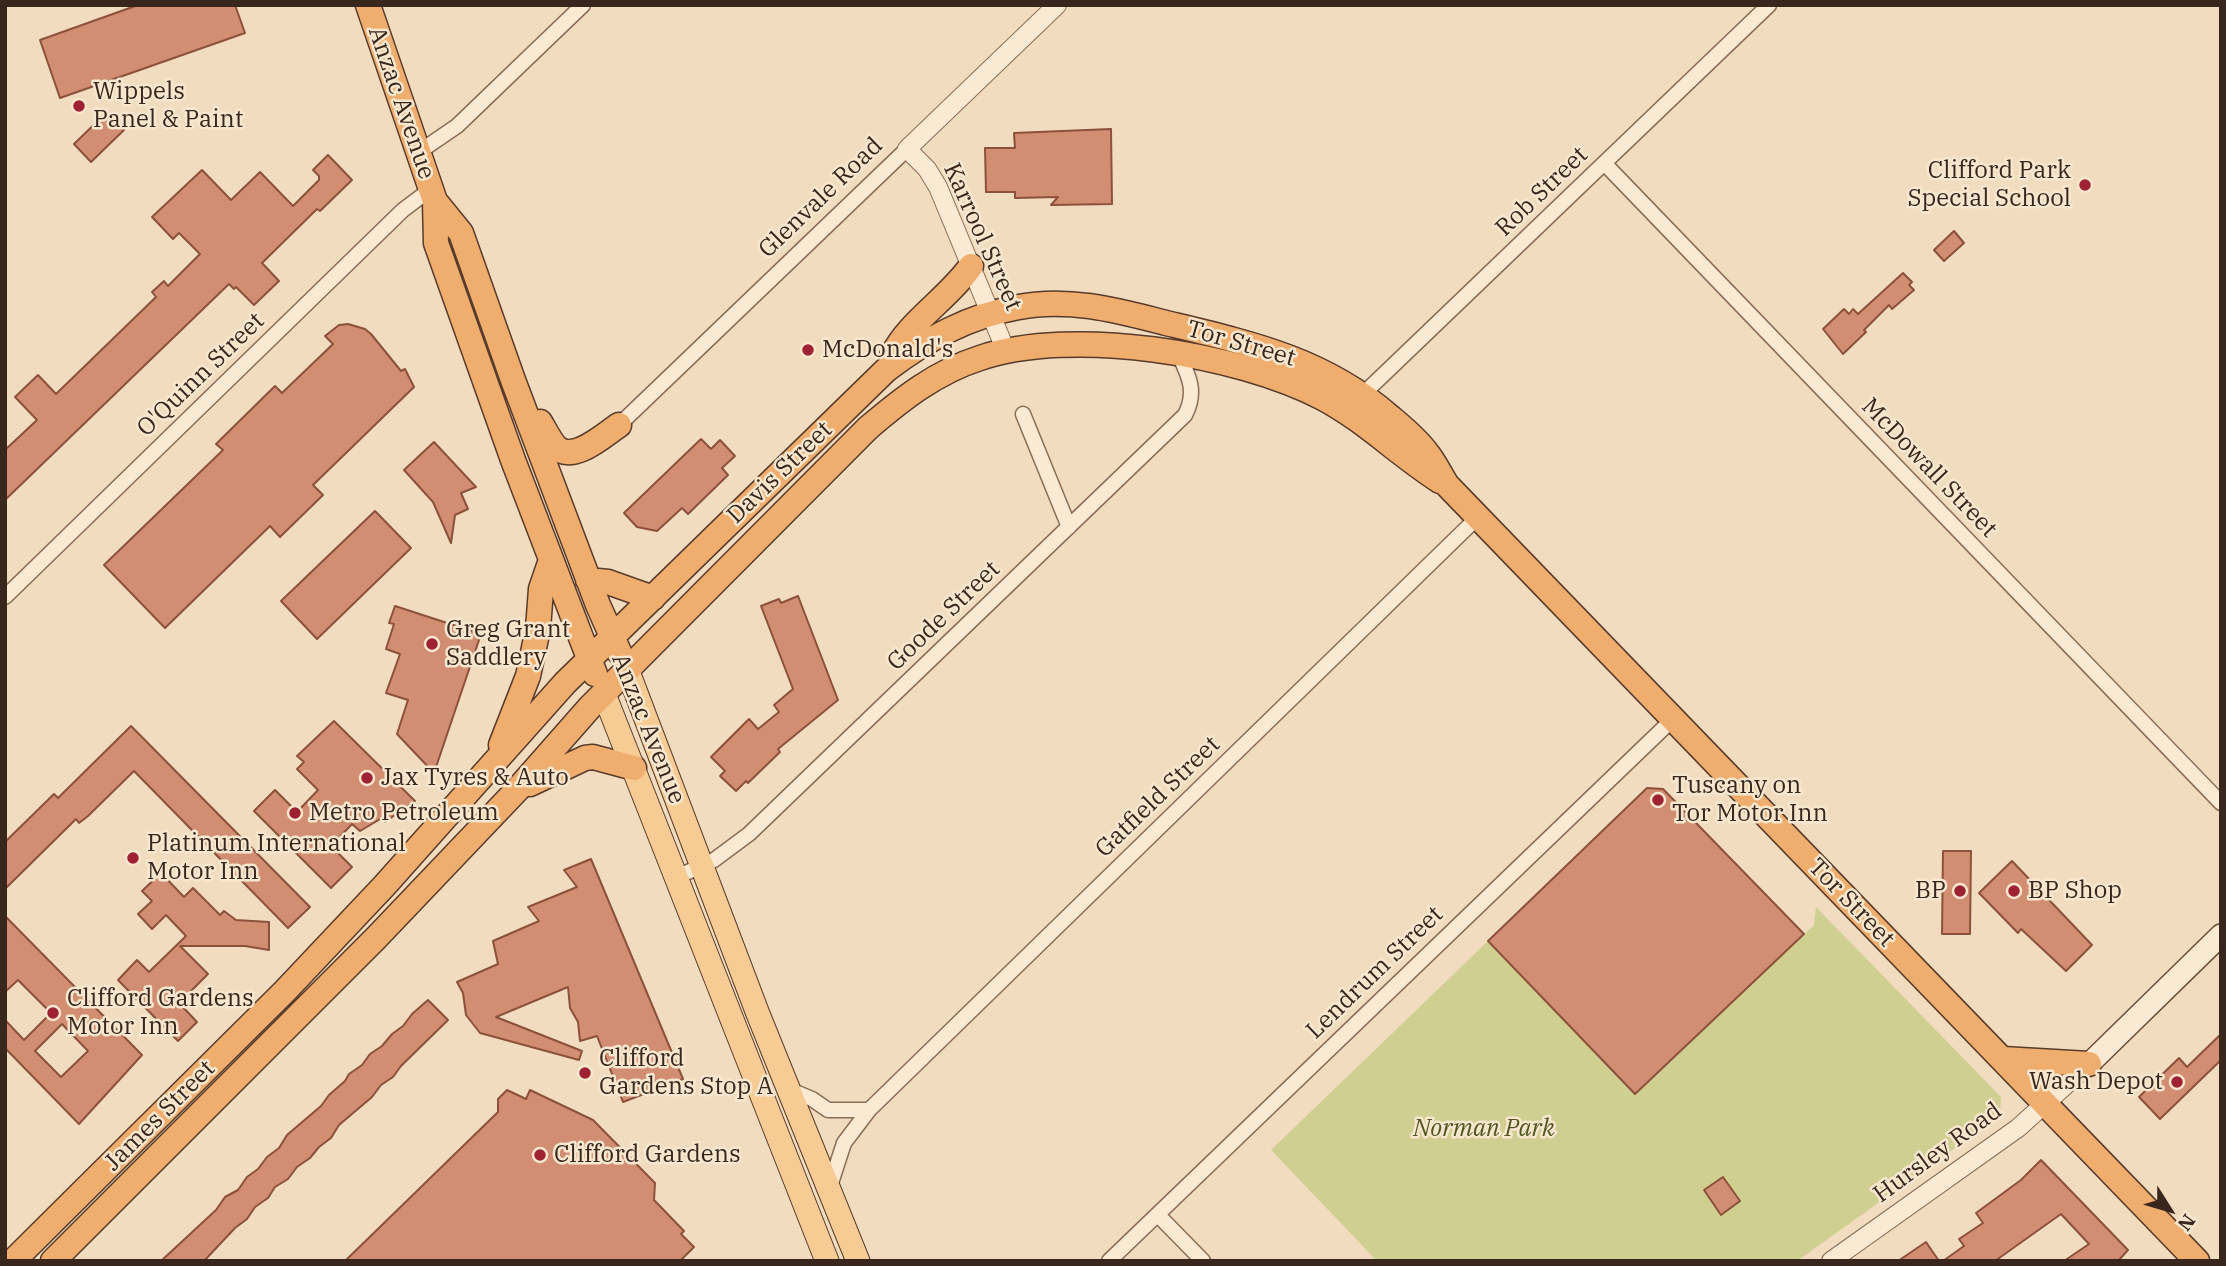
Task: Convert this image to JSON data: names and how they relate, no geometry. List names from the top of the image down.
{
  "streets": {
    "highway": [
      "Anzac Avenue",
      "Tor Street",
      "Davis Street",
      "James Street"
    ],
    "main road": ["Hursley Road"],
    "street": [
      "Rob Street",
      "Glenvale Road",
      "Karrool Street",
      "O'Quinn Street",
      "McDowall Street",
      "Goode Street",
      "Gatfield Street",
      "Lendrum Street"
    ]
  },
  "crossings": [
    ["Anzac Avenue", "O'Quinn Street"],
    ["Anzac Avenue", "Davis Street"],
    ["Anzac Avenue", "Goode Street"],
    ["Anzac Avenue", "Gatfield Street"],
    ["Anzac Avenue", "James Street"],
    ["Rob Street", "Tor Street"],
    ["Rob Street", "McDowall Street"],
    ["Glenvale Road", "Karrool Street"],
    ["Karrool Street", "Tor Street"],
    ["Karrool Street", "Davis Street"],
    ["Tor Street", "Davis Street"],
    ["Tor Street", "Goode Street"],
    ["Tor Street", "Gatfield Street"],
    ["Tor Street", "Lendrum Street"],
    ["Tor Street", "Hursley Road"],
    ["Davis Street", "James Street"]
  ],
  "parks": ["Norman Park"],
  "places": [
    "Wippels Panel & Paint",
    "Clifford Park Special School",
    "McDonald's",
    "Greg Grant Saddlery",
    "Jax Tyres & Auto",
    "Tuscany on Tor Motor Inn",
    "Metro Petroleum",
    "Platinum International Motor Inn",
    "BP",
    "BP Shop",
    "Clifford Gardens Motor Inn",
    "Clifford Gardens Stop A",
    "Wash Depot",
    "Clifford Gardens"
  ],
  "north": "bottom right"
}
